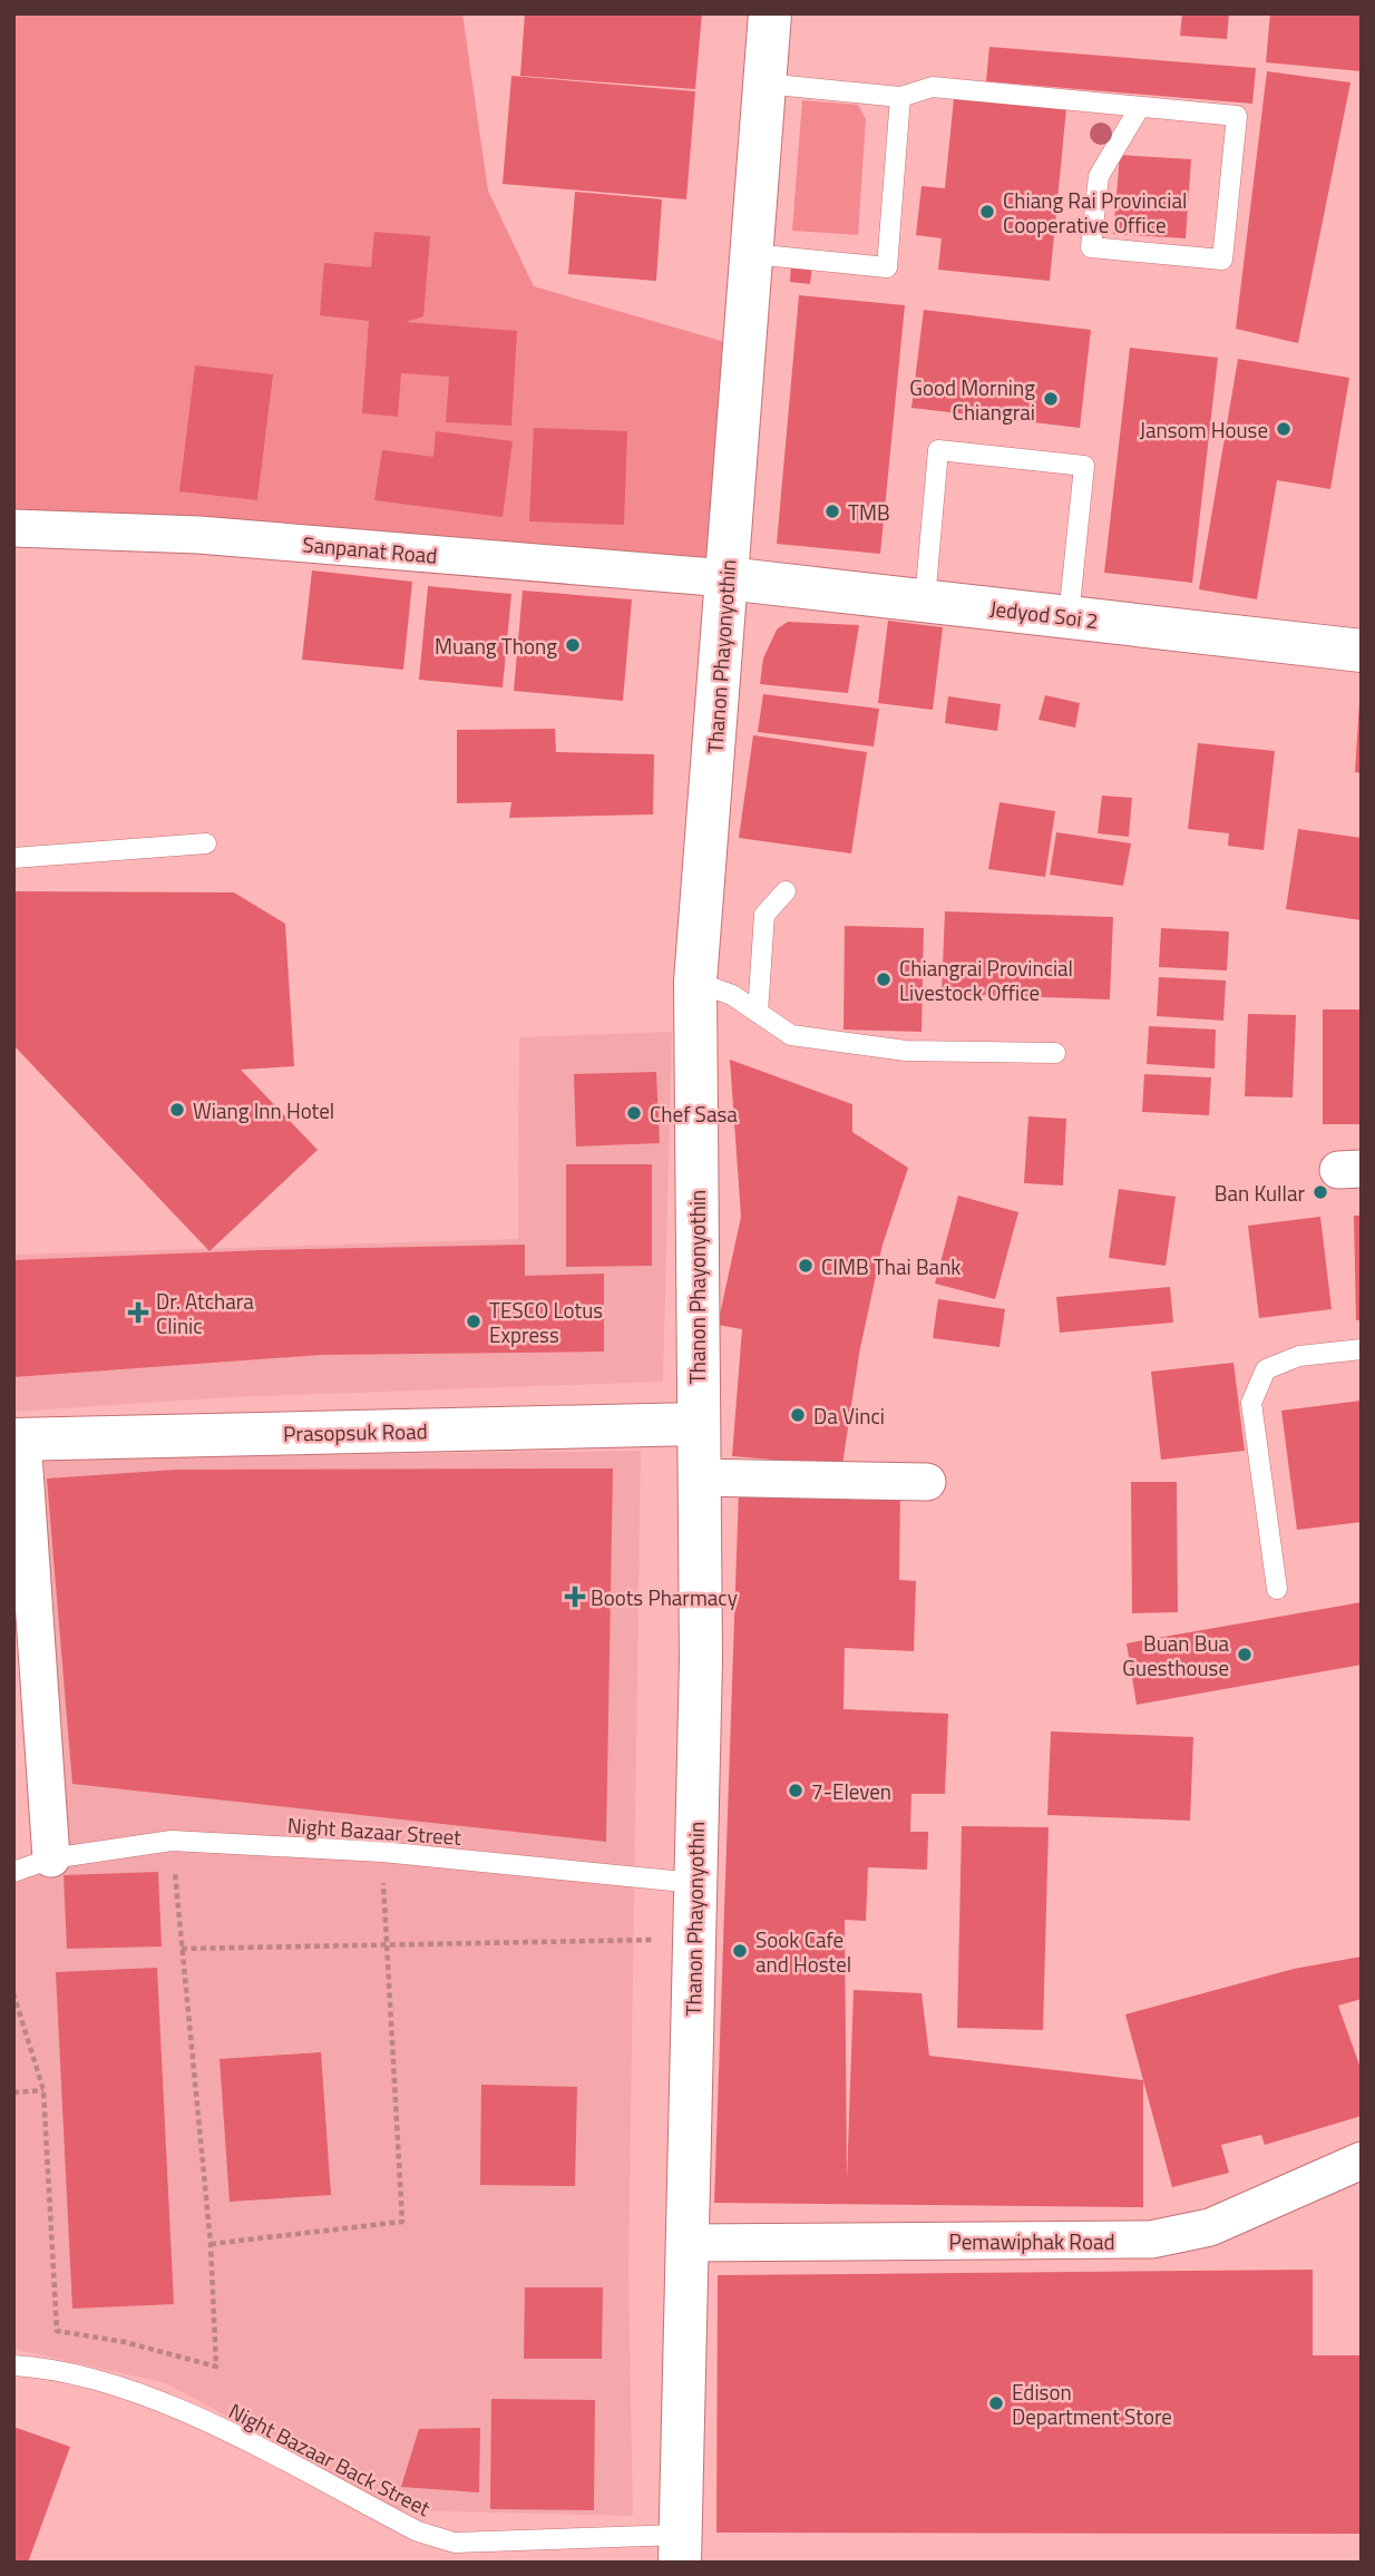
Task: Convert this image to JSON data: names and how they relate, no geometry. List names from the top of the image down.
{
  "streets": {
    "main road": ["Jedyod Soi 2", "Thanon Phayonyothin", "Prasopsuk Road"],
    "street": ["Sanpanat Road", "Pemawiphak Road"],
    "lane": ["Night Bazaar Street", "Night Bazaar Back Street"]
  },
  "crossings": [
    ["Sanpanat Road", "Jedyod Soi 2"],
    ["Sanpanat Road", "Thanon Phayonyothin"],
    ["Jedyod Soi 2", "Thanon Phayonyothin"],
    ["Thanon Phayonyothin", "Prasopsuk Road"],
    ["Thanon Phayonyothin", "Night Bazaar Street"],
    ["Thanon Phayonyothin", "Pemawiphak Road"],
    ["Thanon Phayonyothin", "Night Bazaar Back Street"]
  ],
  "places": {
    "other": [
      "Chiang Rai Provincial Cooperative Office",
      "Good Morning Chiangrai",
      "Jansom House",
      "TMB",
      "Muang Thong",
      "Chiangrai Provincial Livestock Office",
      "Wiang Inn Hotel",
      "Chef Sasa",
      "Ban Kullar",
      "CIMB Thai Bank",
      "TESCO Lotus Express",
      "Da Vinci",
      "Buan Bua Guesthouse",
      "7-Eleven",
      "Sook Cafe and Hostel",
      "Edison Department Store"
    ],
    "health": ["Dr. Atchara Clinic", "Boots Pharmacy"]
  }
}
